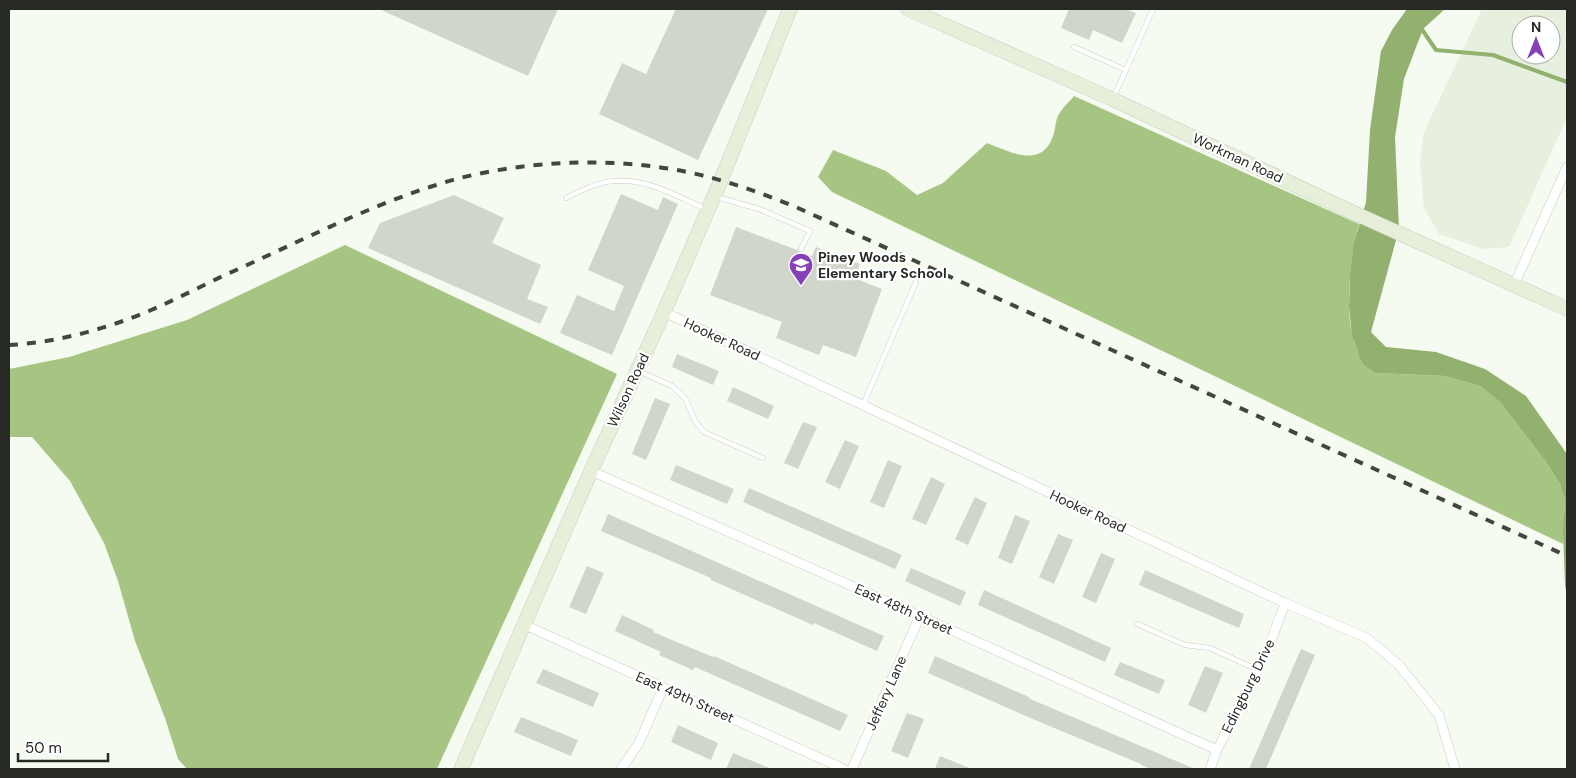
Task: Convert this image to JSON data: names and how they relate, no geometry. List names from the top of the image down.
{
  "streets": {
    "street": [
      "Workman Road",
      "Hooker Road",
      "Wilson Road",
      "East 48th Street",
      "Edingburg Drive",
      "Jeffery Lane",
      "East 49th Street"
    ]
  },
  "crossings": [
    ["Hooker Road", "Wilson Road"],
    ["Hooker Road", "Edingburg Drive"],
    ["Wilson Road", "East 48th Street"],
    ["Wilson Road", "East 49th Street"],
    ["East 48th Street", "Edingburg Drive"],
    ["East 48th Street", "Jeffery Lane"]
  ],
  "places": {
    "school or university": ["Piney Woods Elementary School"]
  },
  "scale_bar": "50 m",
  "north": "top"
}
